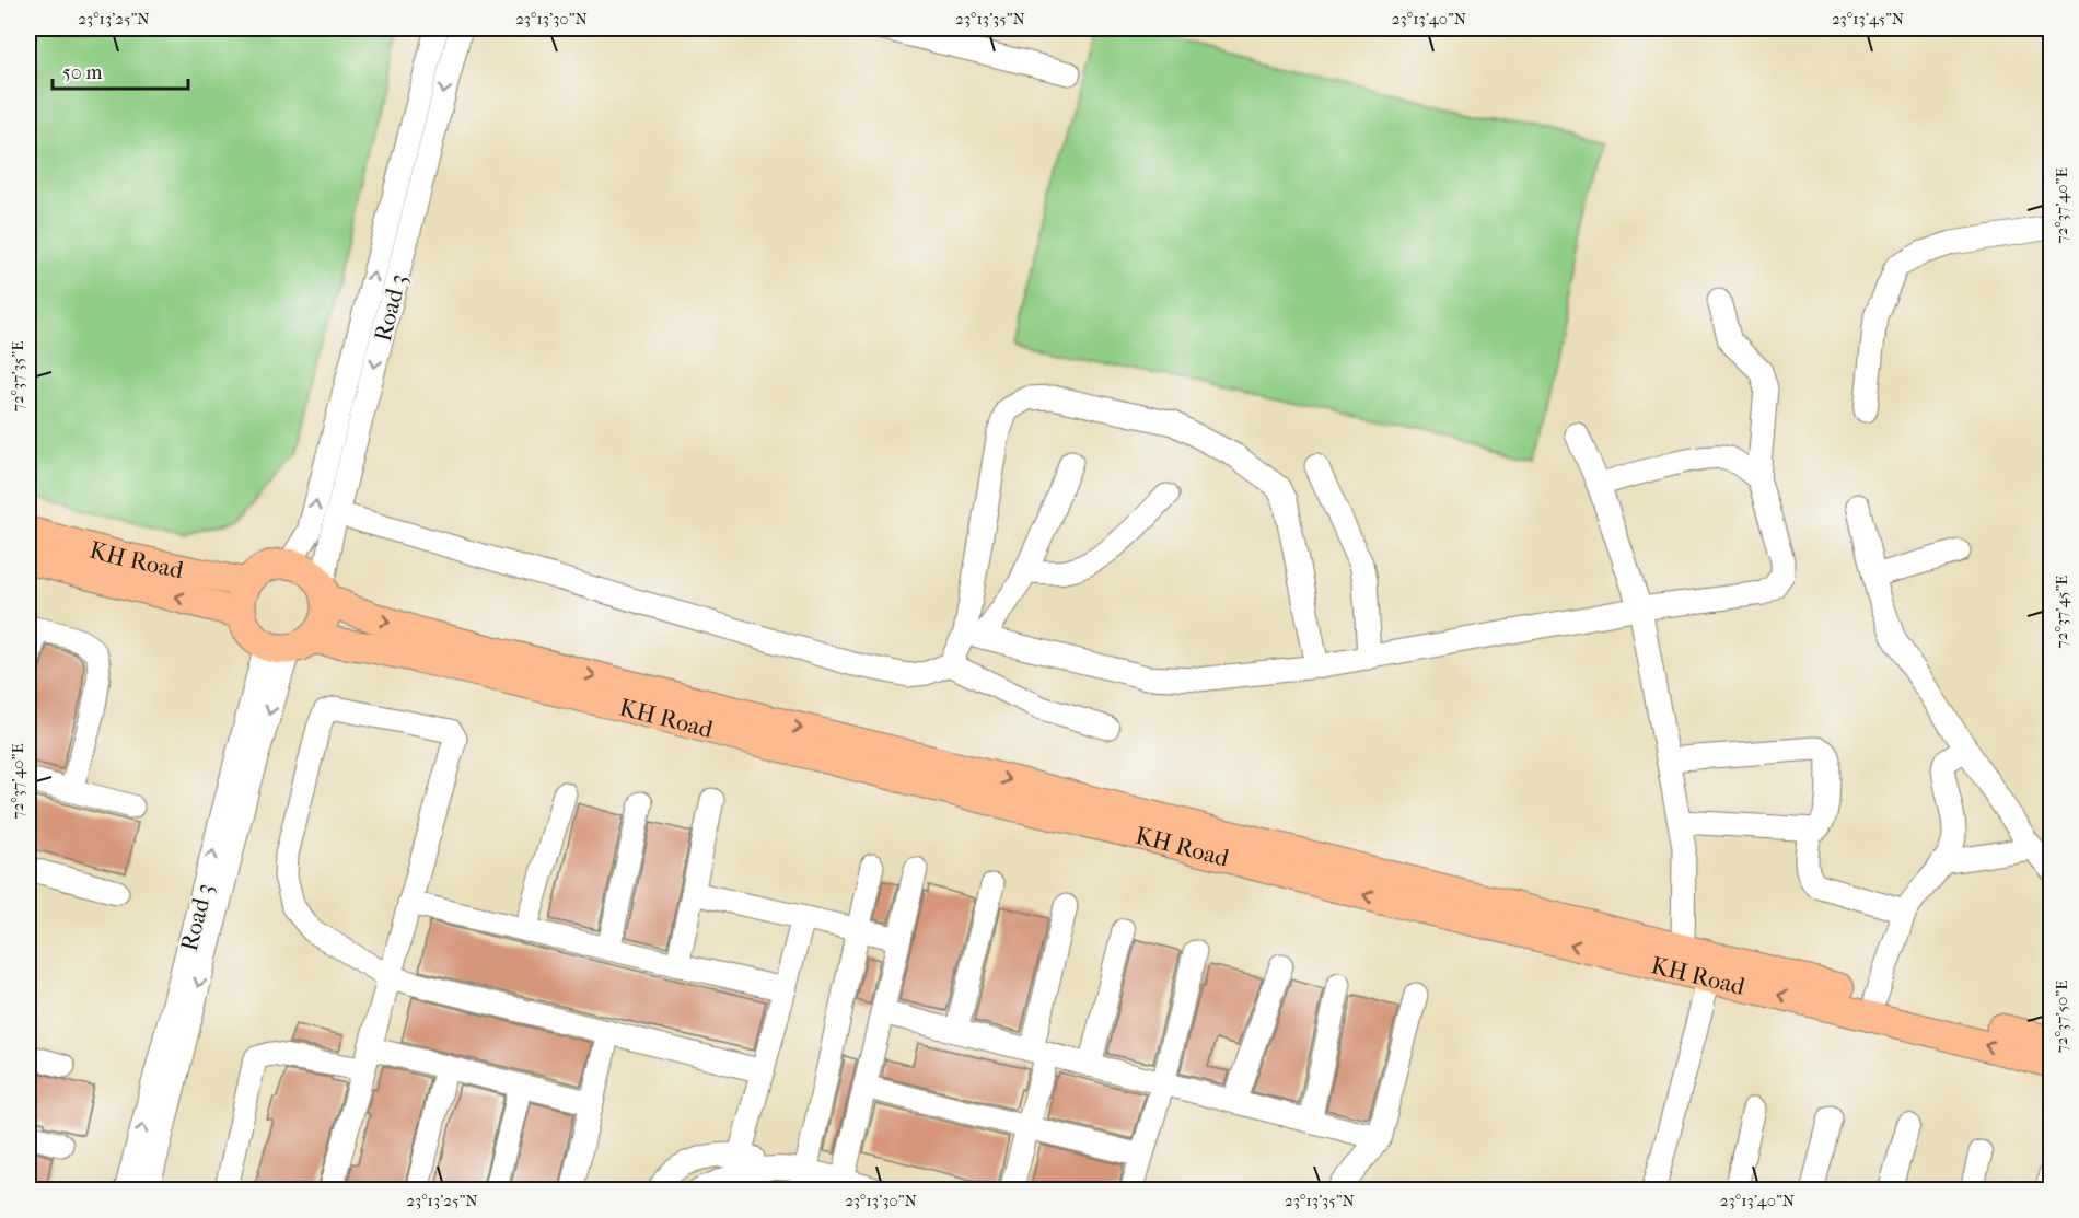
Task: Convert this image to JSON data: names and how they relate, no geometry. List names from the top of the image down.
{
  "streets": {
    "main road": ["KH Road"],
    "street": ["Road 3"]
  },
  "crossings": [
    ["Road 3", "KH Road"]
  ],
  "scale_bar": "50 m",
  "coordinates": [
    "23°13'25\"N",
    "23°13'30\"N",
    "23°13'35\"N",
    "23°13'40\"N",
    "23°13'45\"N",
    "72°37'40\"E",
    "72°37'35\"E",
    "72°37'45\"E",
    "72°37'50\"E"
  ]
}
